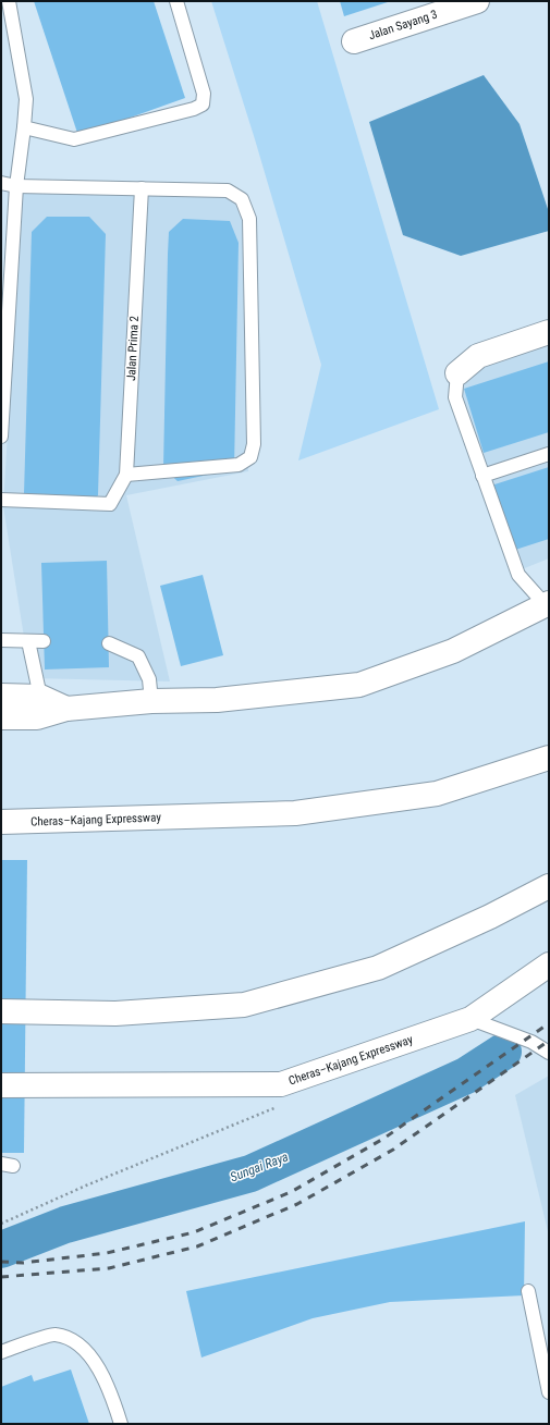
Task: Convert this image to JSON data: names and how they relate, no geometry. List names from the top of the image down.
{
  "streets": {
    "main road": ["Jalan Sayang 3", "Cheras–Kajang Expressway"],
    "lane": ["Jalan Prima 2"]
  },
  "water": ["Sungai Raya"]
}
